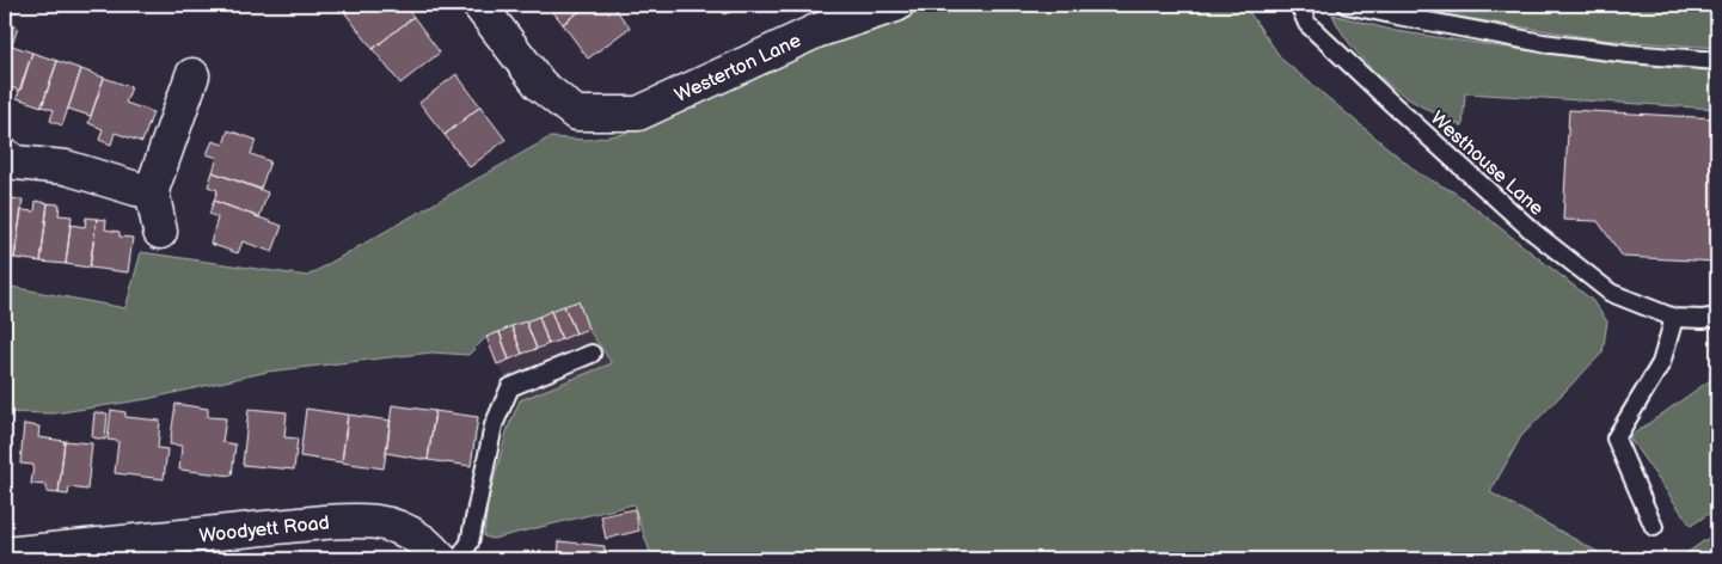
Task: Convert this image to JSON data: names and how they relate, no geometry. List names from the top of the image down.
{
  "streets": {
    "street": ["Westerton Lane", "Woodyett Road"],
    "lane": ["Westhouse Lane"]
  }
}
